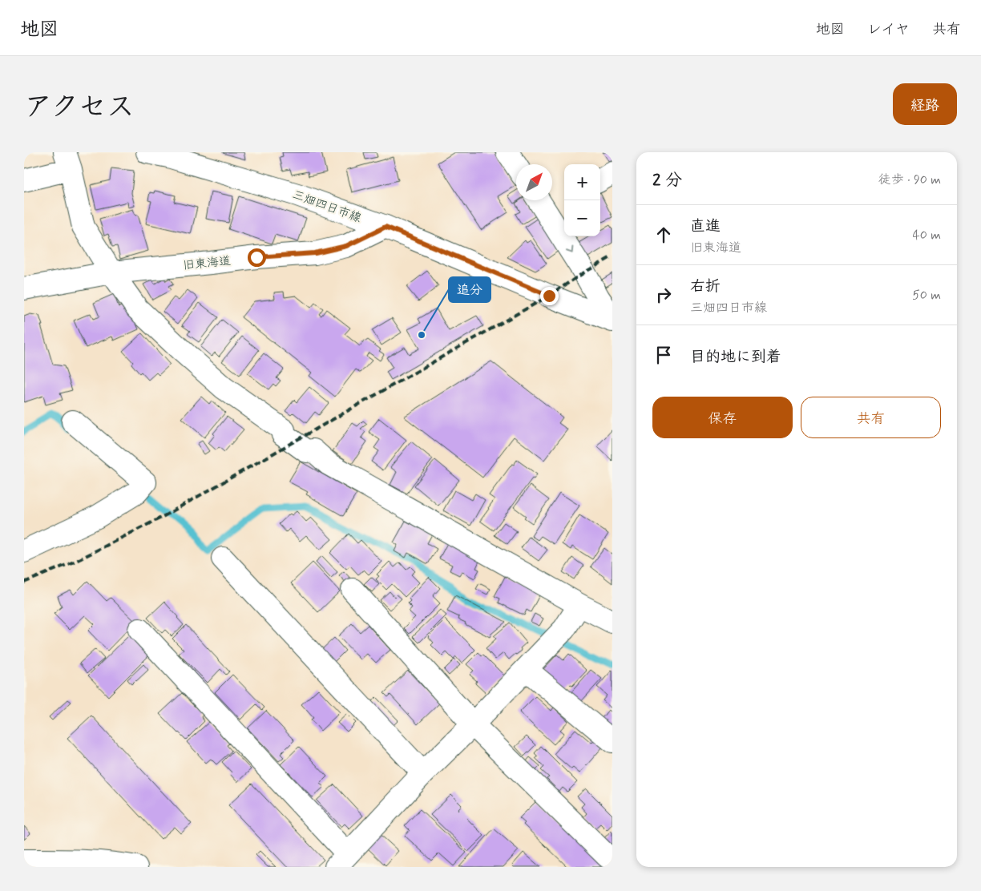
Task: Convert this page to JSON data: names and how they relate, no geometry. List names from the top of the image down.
{
  "streets": {
    "main road": ["三畑四日市線", "旧東海道"]
  },
  "crossings": [
    ["三畑四日市線", "旧東海道"]
  ],
  "places": ["追分"],
  "north": "top right",
  "page": {
    "header": "地図",
    "nav": ["地図", "レイヤ", "共有"],
    "title": "アクセス",
    "buttons": [
      "経路",
      ["保存", "共有"]
    ],
    "heading": ["2 分", "徒歩 · 90 m"],
    "map_buttons": ["+", "−"],
    "list": [
      ["直進", "旧東海道", "40 m"],
      ["右折", "三畑四日市線", "50 m"],
      "目的地に到着"
    ]
  }
}
